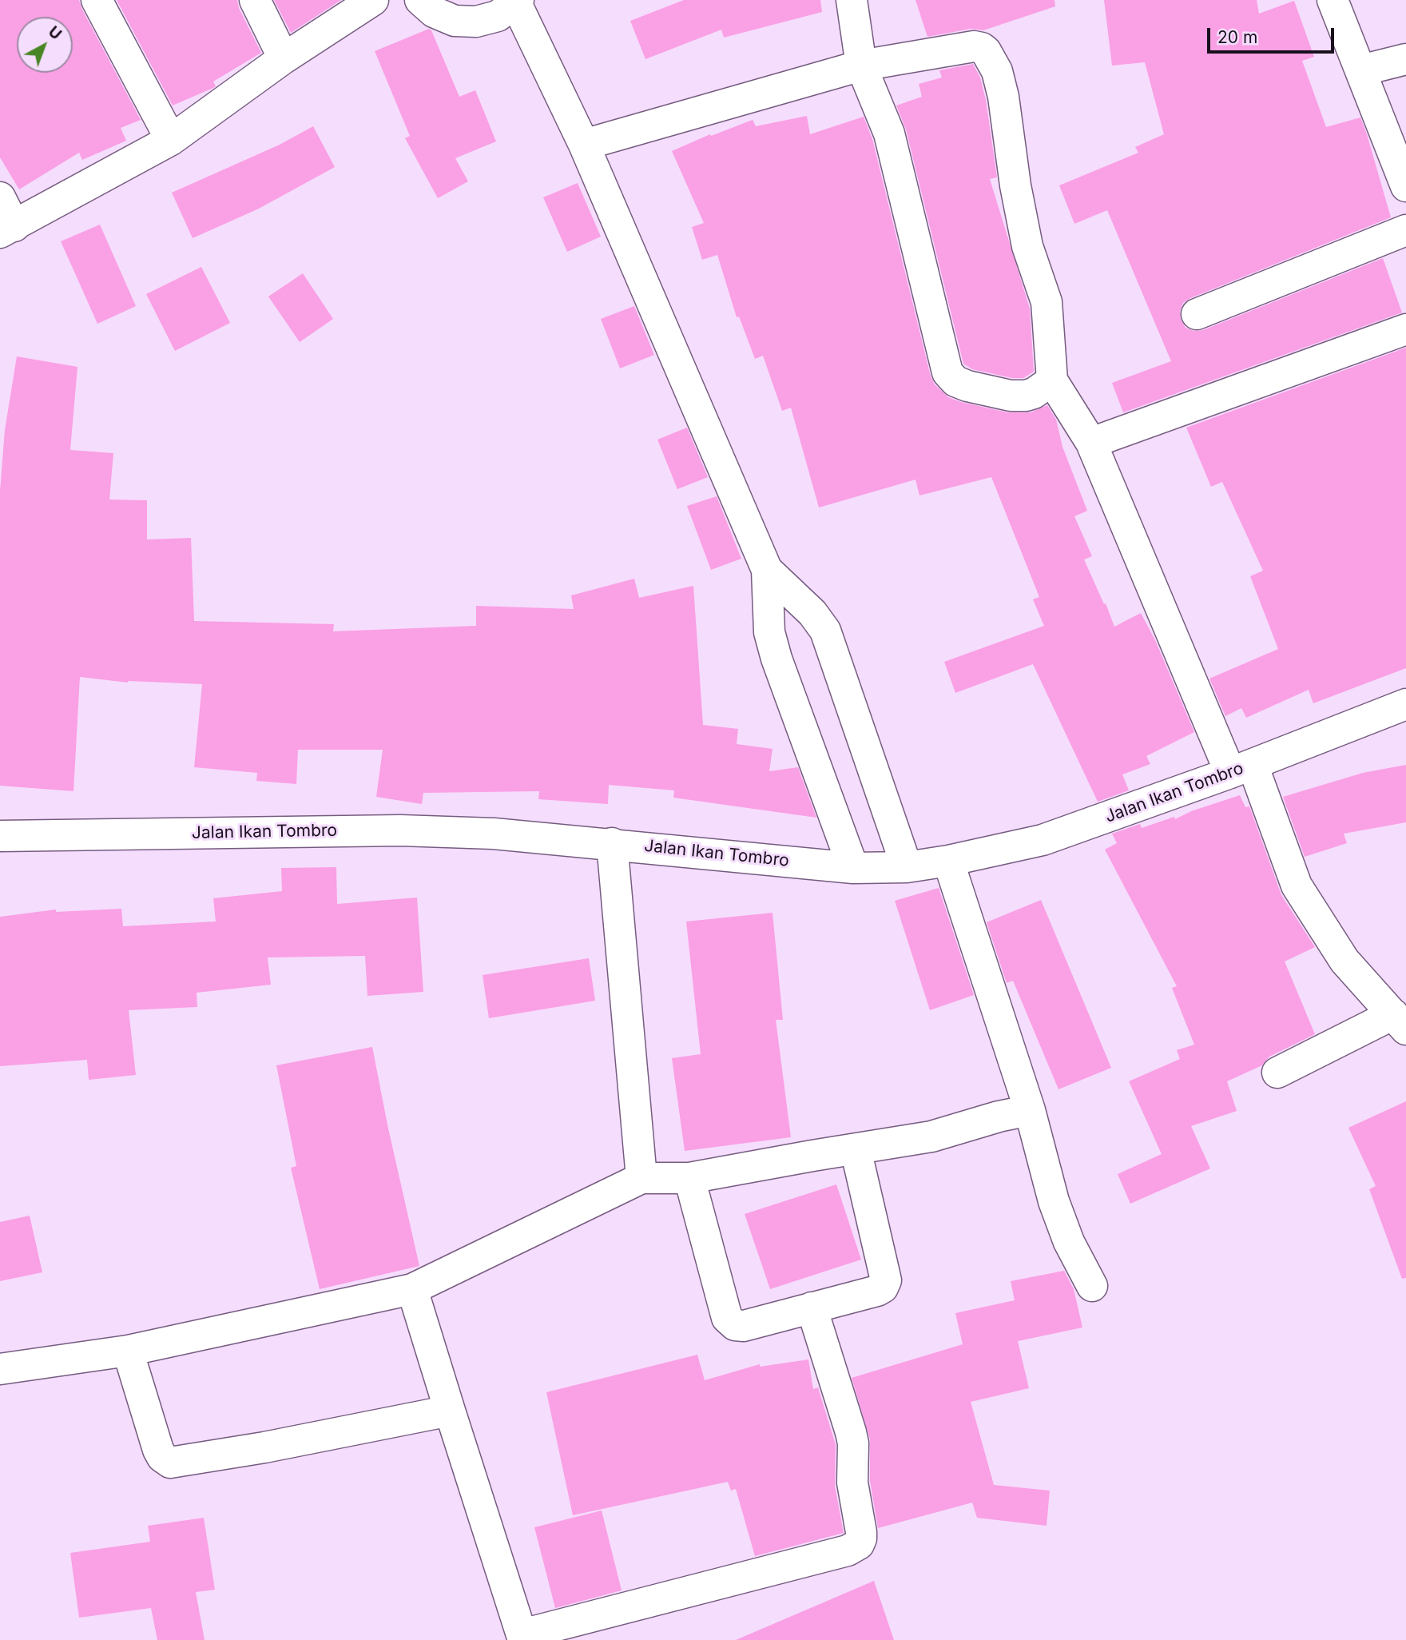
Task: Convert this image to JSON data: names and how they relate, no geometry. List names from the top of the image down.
{
  "streets": {
    "street": ["Jalan Ikan Tombro"]
  },
  "scale_bar": "20 m",
  "north": "top right"
}
